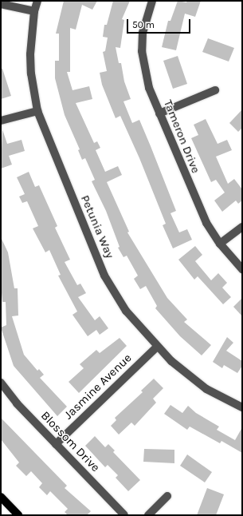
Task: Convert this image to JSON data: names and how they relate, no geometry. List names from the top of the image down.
{
  "streets": {
    "street": [
      "Tameron Drive",
      "Petunia Way",
      "Jasmine Avenue",
      "Blossom Drive"
    ]
  },
  "crossings": [
    ["Petunia Way", "Jasmine Avenue"],
    ["Jasmine Avenue", "Blossom Drive"]
  ],
  "scale_bar": "50 m"
}
